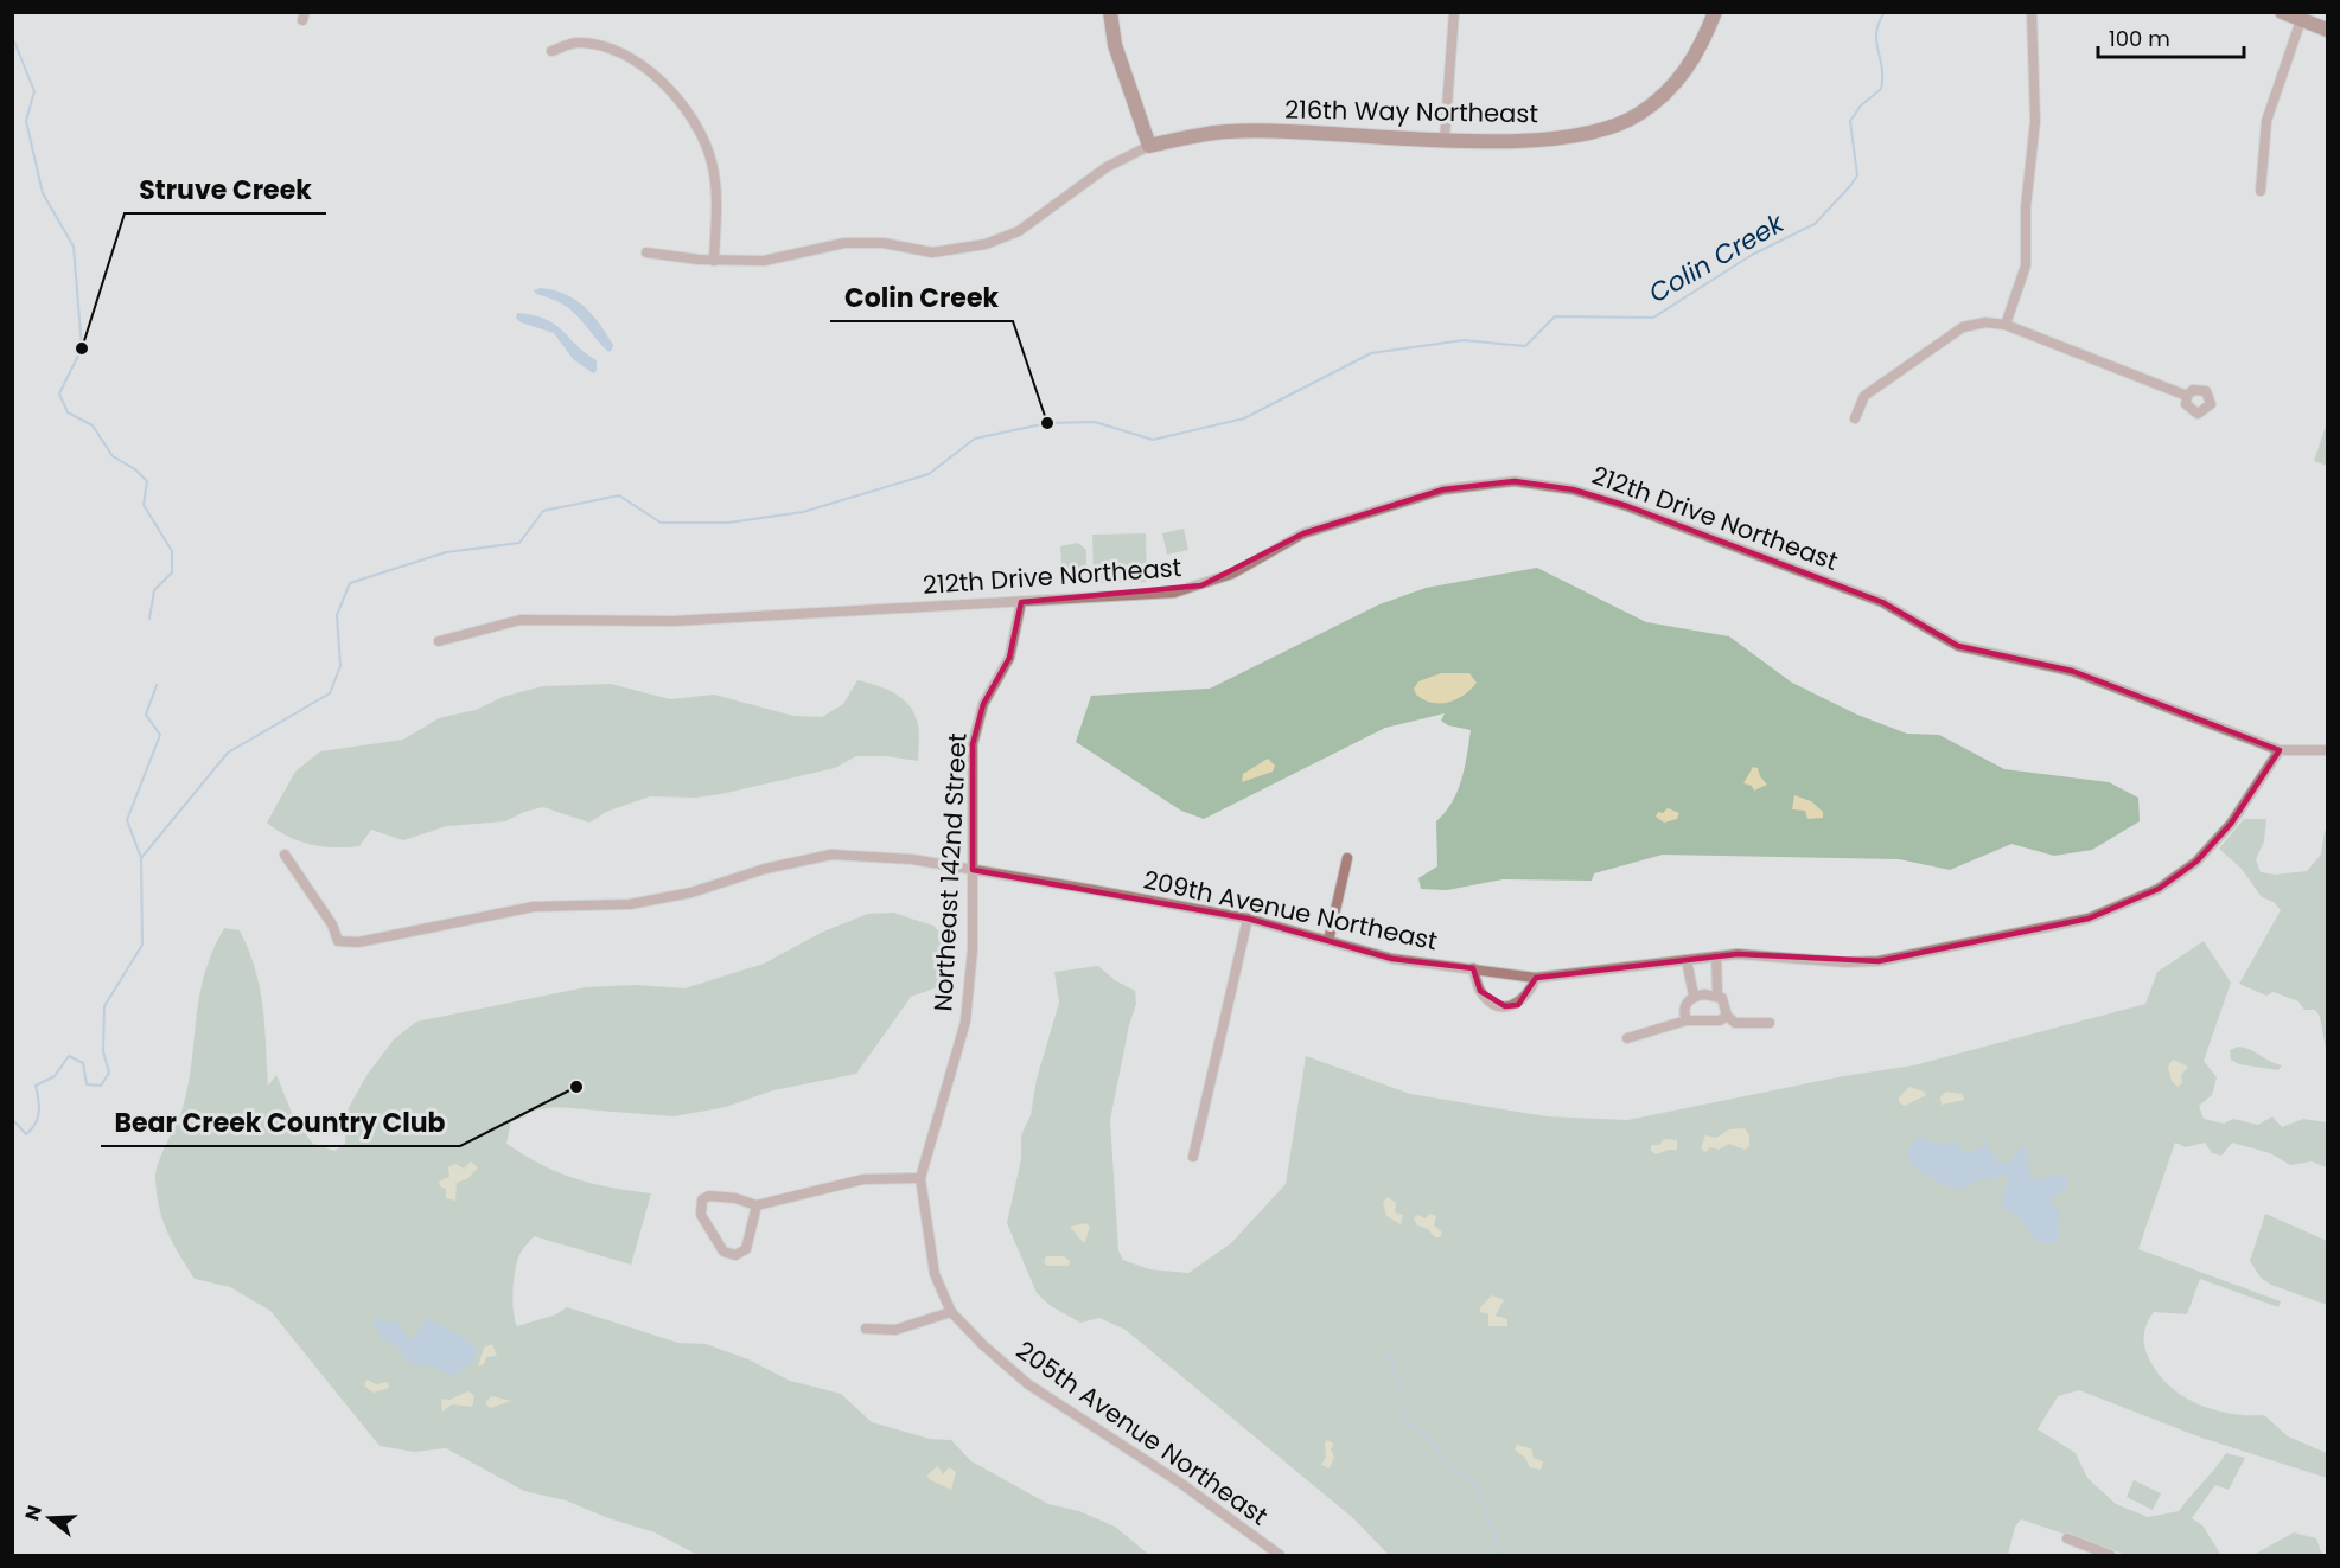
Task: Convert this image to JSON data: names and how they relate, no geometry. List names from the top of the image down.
{
  "streets": {
    "street": [
      "216th Way Northeast",
      "212th Drive Northeast",
      "Northeast 142nd Street",
      "209th Avenue Northeast",
      "205th Avenue Northeast"
    ]
  },
  "crossings": [
    ["212th Drive Northeast", "Northeast 142nd Street"],
    ["212th Drive Northeast", "209th Avenue Northeast"],
    ["Northeast 142nd Street", "209th Avenue Northeast"],
    ["Northeast 142nd Street", "205th Avenue Northeast"]
  ],
  "water": ["Colin Creek"],
  "places": ["Struve Creek", "Colin Creek", "Bear Creek Country Club"],
  "scale_bar": "100 m",
  "north": "left"
}
